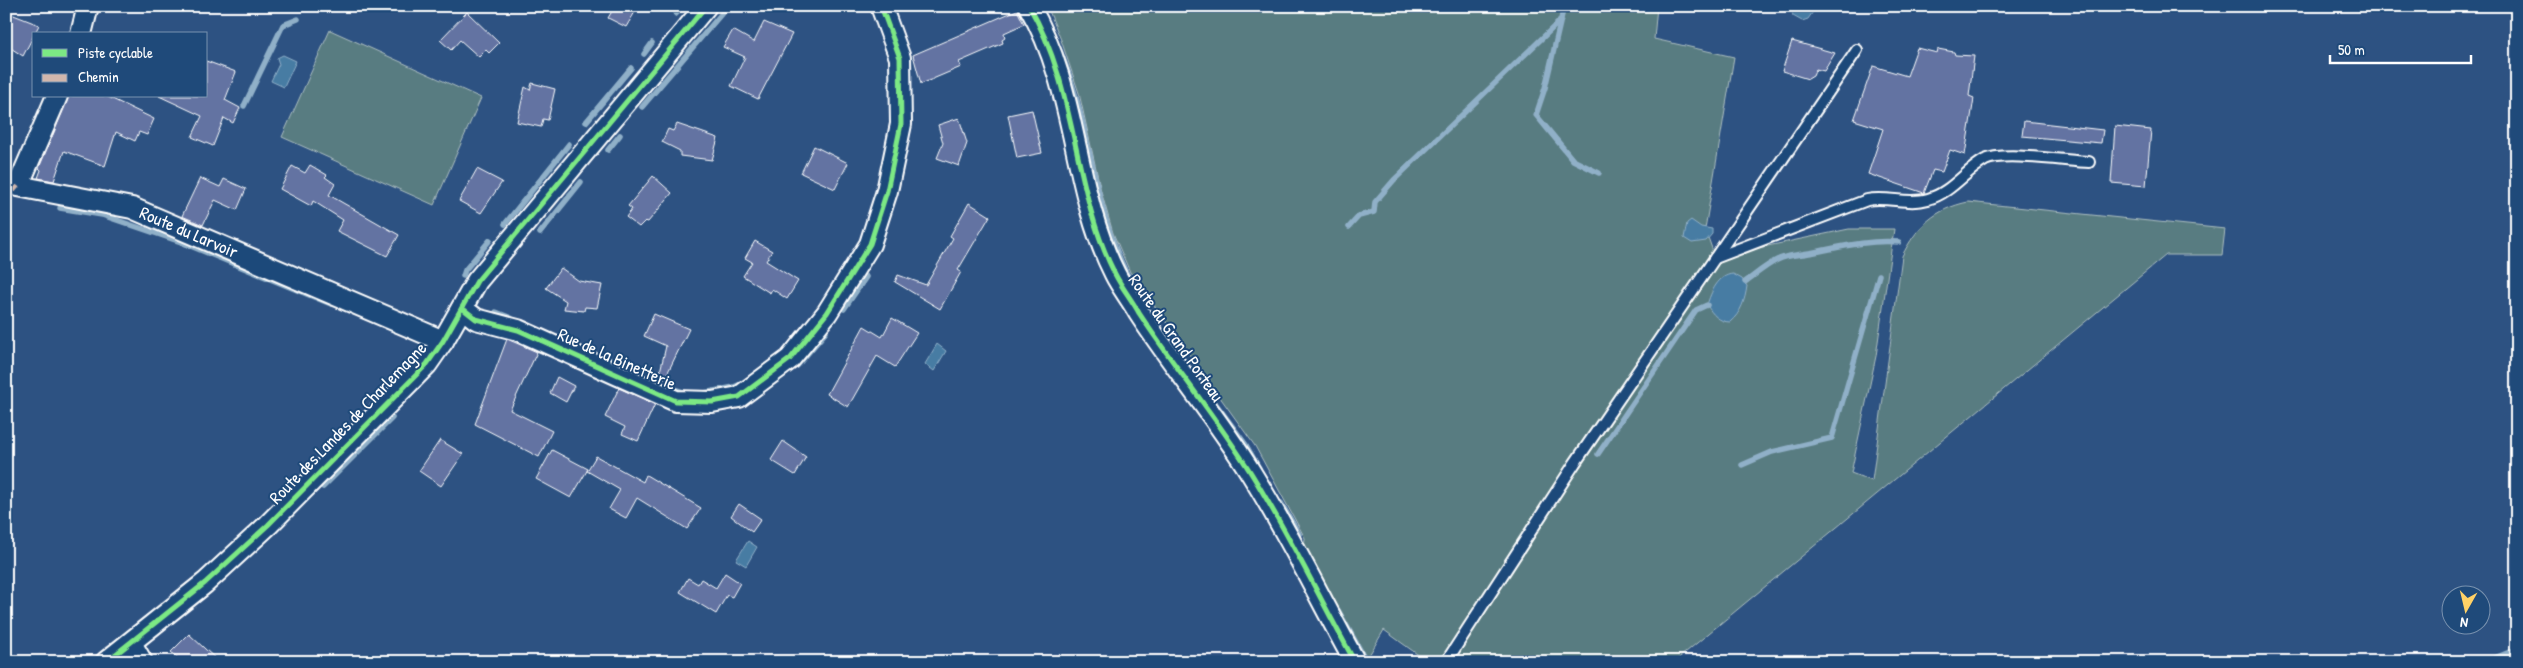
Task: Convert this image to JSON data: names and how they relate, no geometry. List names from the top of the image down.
{
  "streets": {
    "street": [
      "Route du Larvoir",
      "Route du Grand Porteau",
      "Rue de la Binetterie",
      "Route des Landes de Charlemagne"
    ]
  },
  "crossings": [
    ["Route du Larvoir", "Route des Landes de Charlemagne"],
    ["Rue de la Binetterie", "Route des Landes de Charlemagne"]
  ],
  "legend": ["Piste cyclable", "Chemin"],
  "scale_bar": "50 m",
  "north": "bottom"
}
